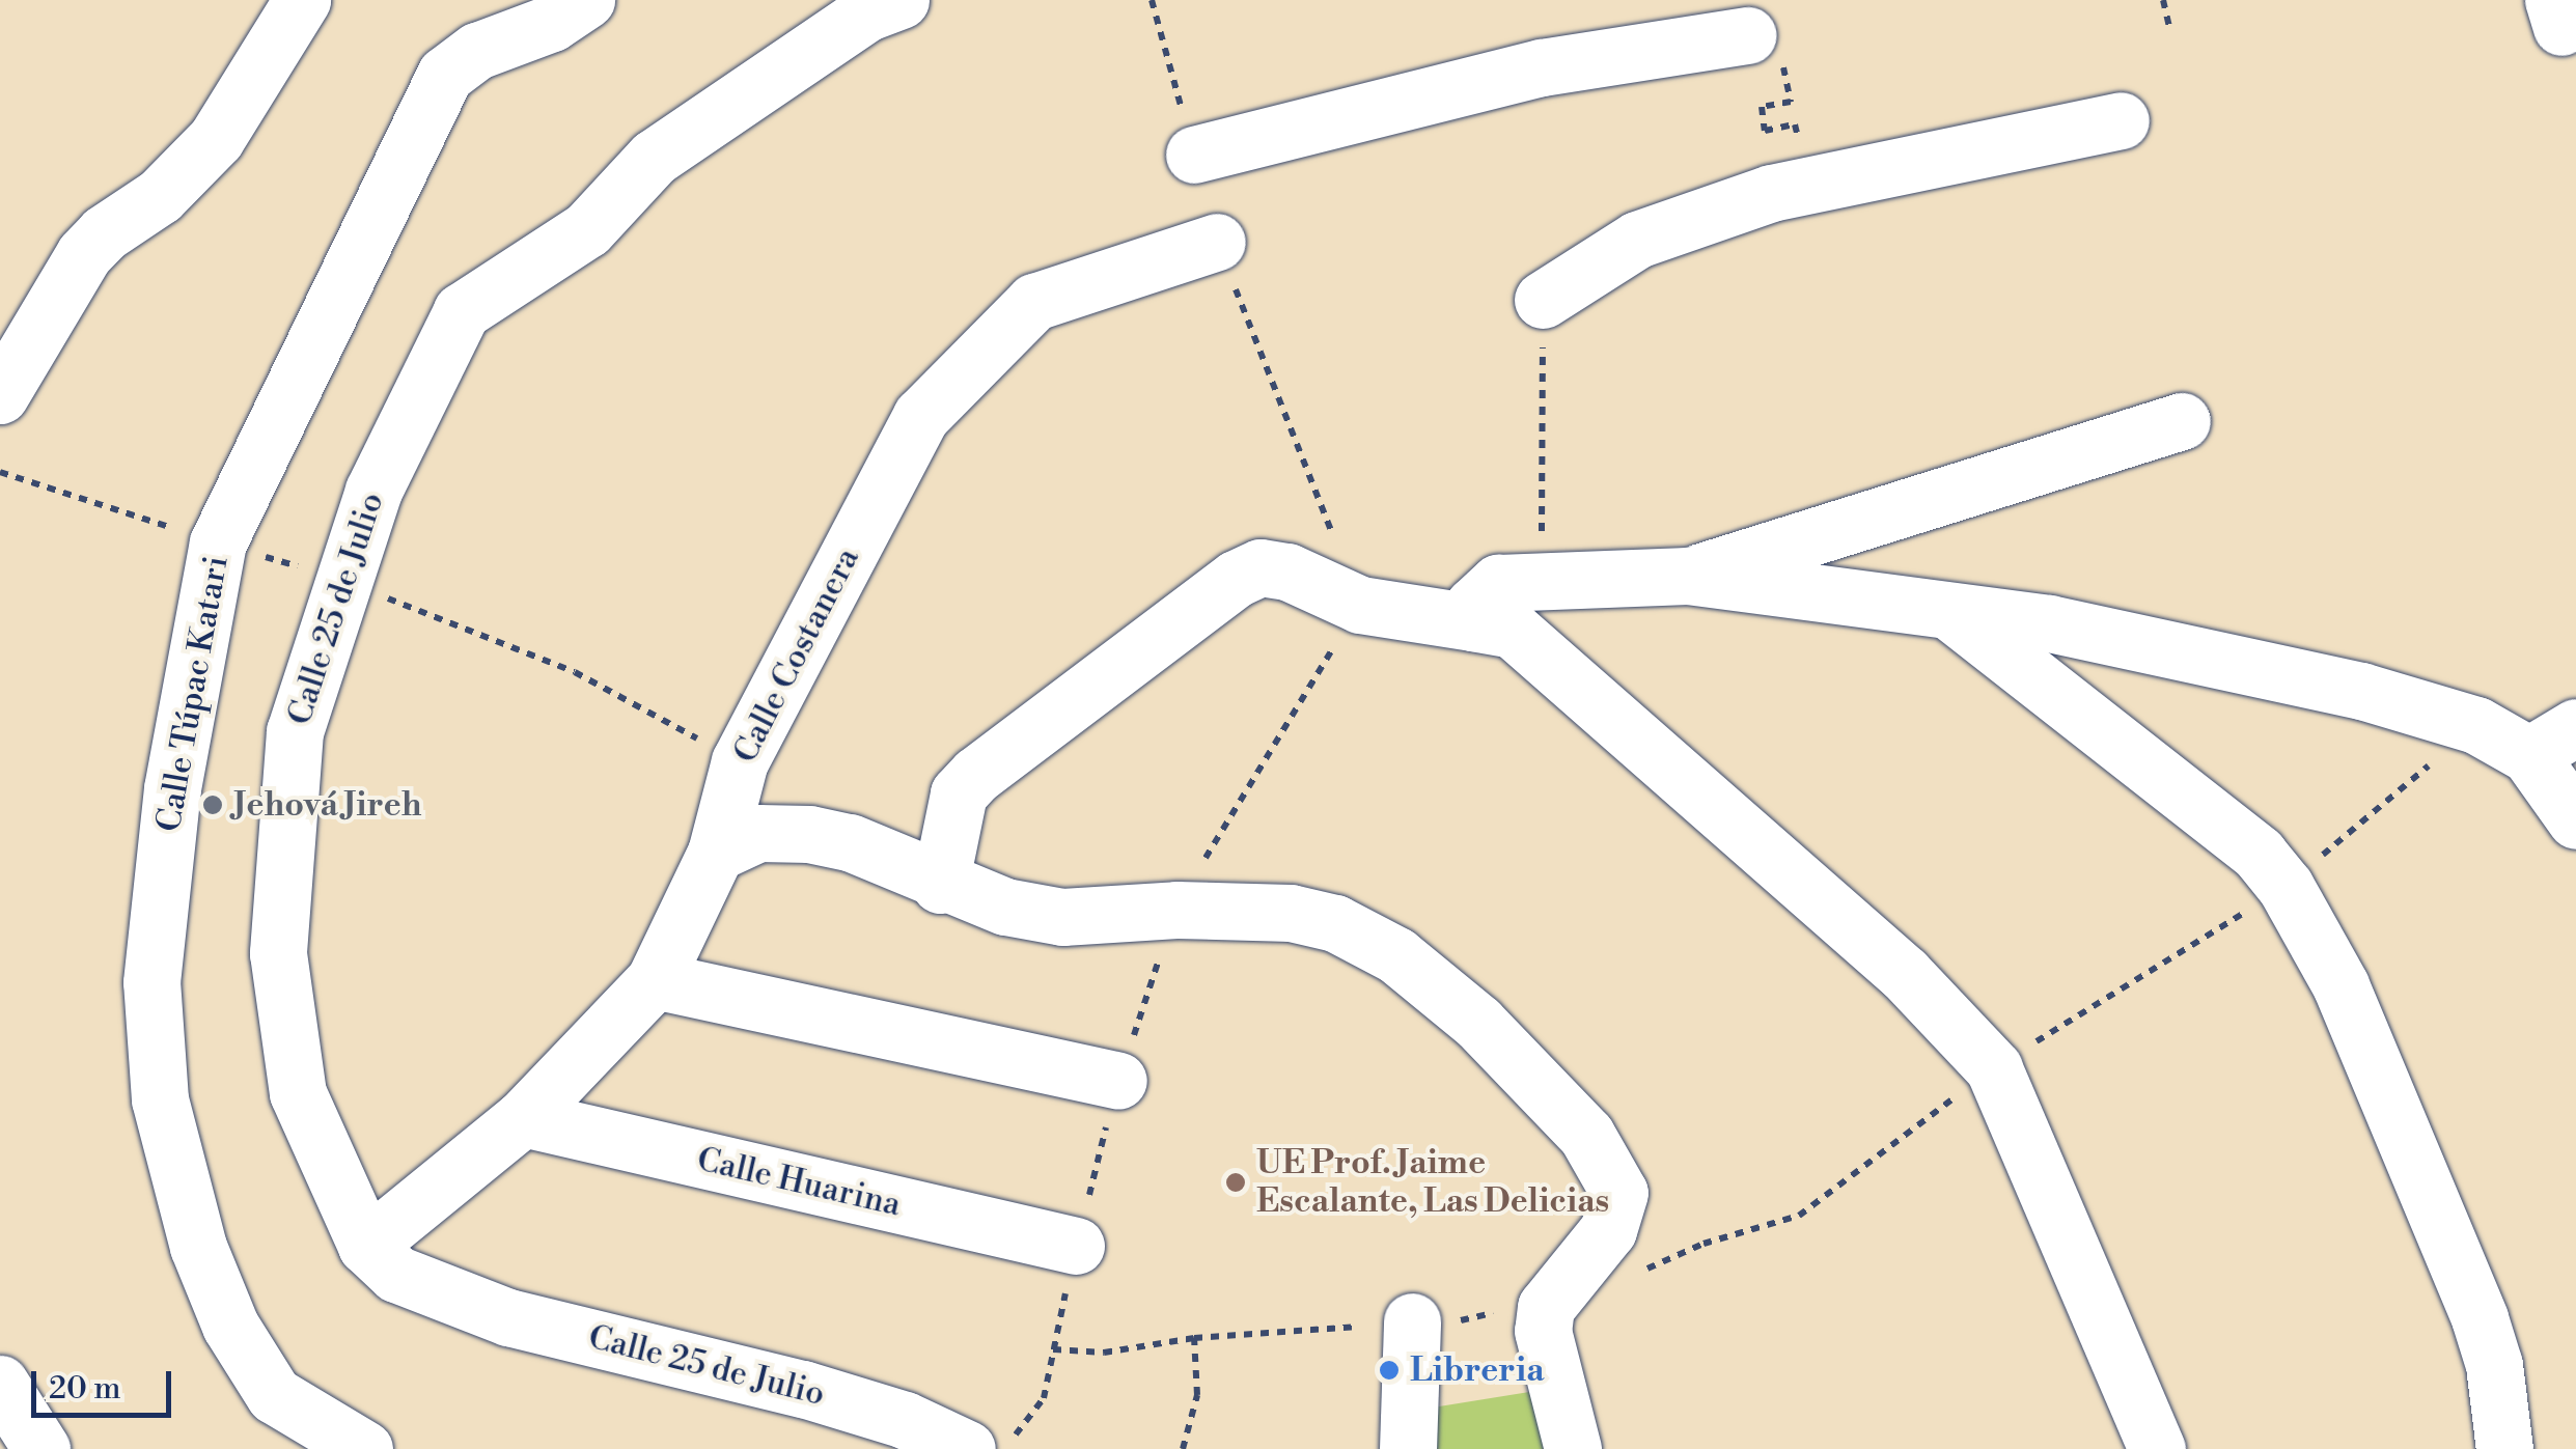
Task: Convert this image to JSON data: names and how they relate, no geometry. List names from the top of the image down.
{
  "streets": {
    "street": [
      "Calle 25 de Julio",
      "Calle Costanera",
      "Calle Túpac Katari",
      "Calle Huarina"
    ]
  },
  "crossings": [
    ["Calle 25 de Julio", "Calle Costanera"],
    ["Calle Costanera", "Calle Huarina"]
  ],
  "places": ["Jehová Jireh", "UE Prof. Jaime Escalante, Las Delicias", "Libreria"],
  "scale_bar": "20 m"
}
